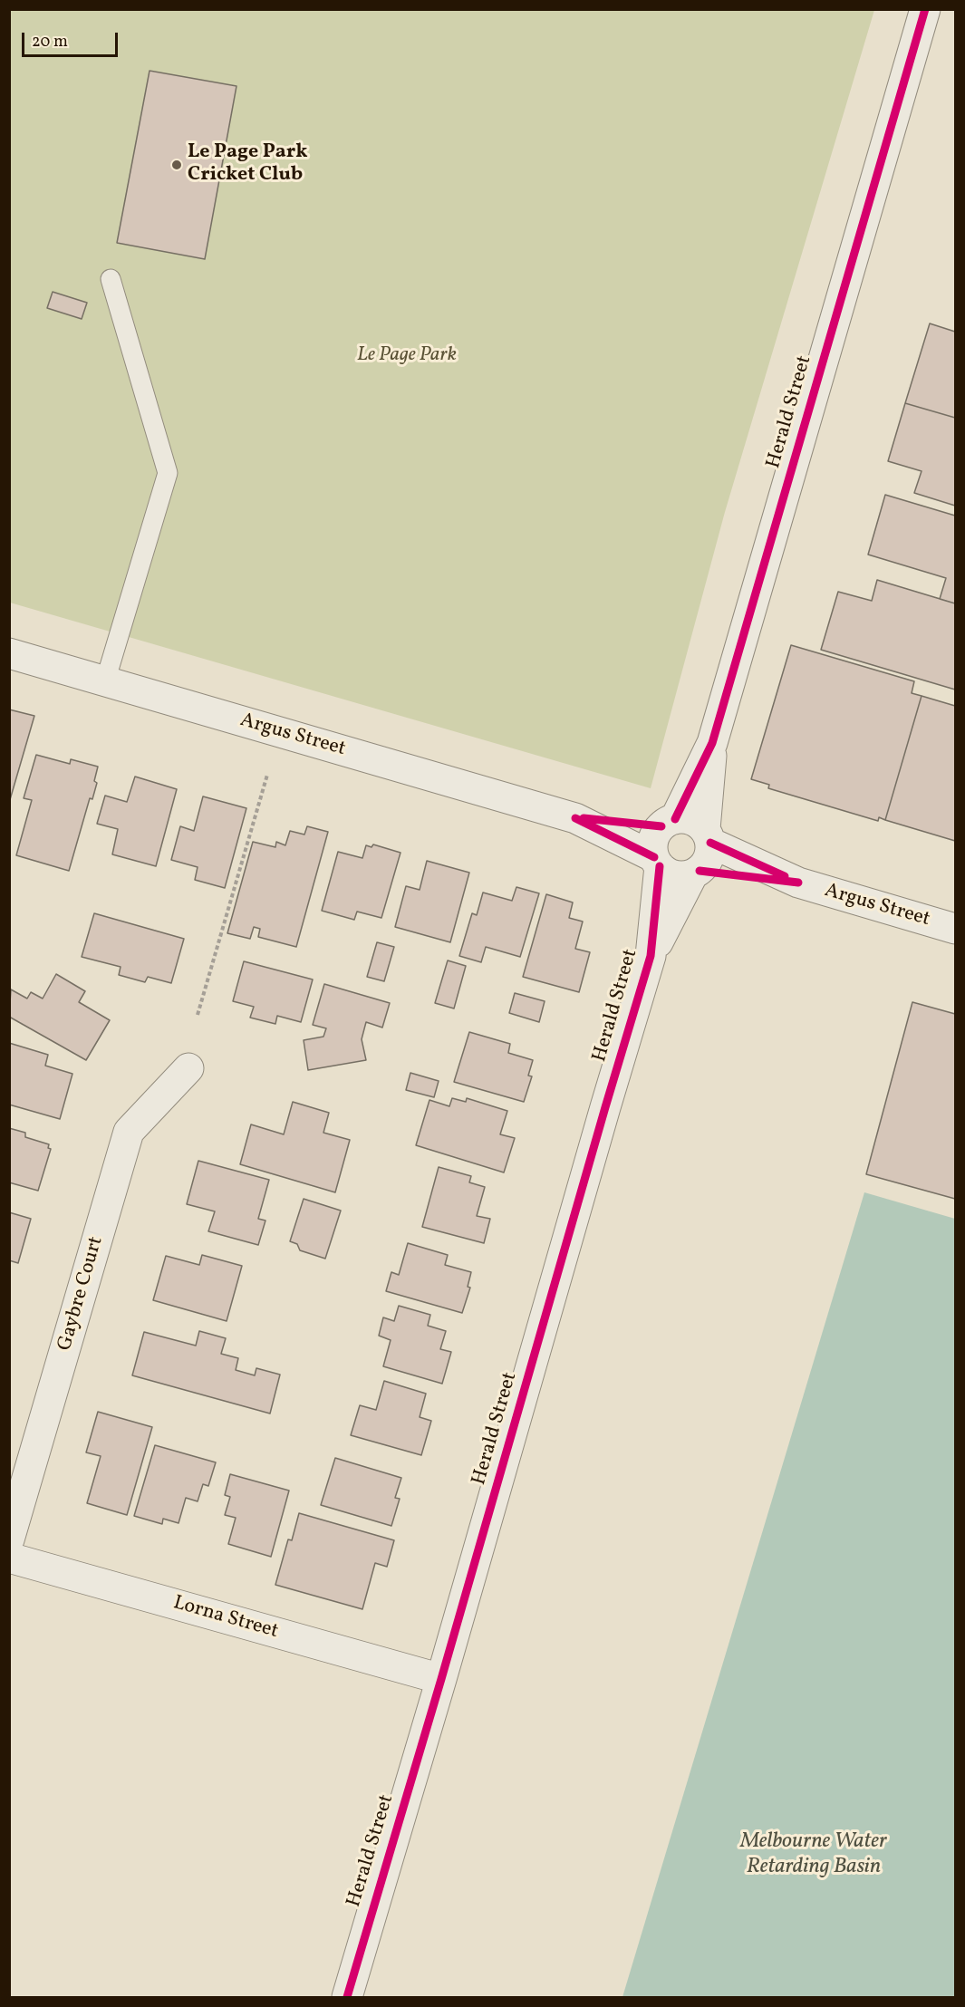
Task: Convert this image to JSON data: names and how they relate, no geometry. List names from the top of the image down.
{
  "streets": {
    "street": [
      "Herald Street",
      "Argus Street",
      "Gaybre Court",
      "Lorna Street"
    ]
  },
  "crossings": [
    ["Herald Street", "Argus Street"],
    ["Herald Street", "Lorna Street"]
  ],
  "water": ["Melbourne Water Retarding Basin"],
  "parks": ["Le Page Park"],
  "places": ["Le Page Park Cricket Club"],
  "scale_bar": "20 m"
}
